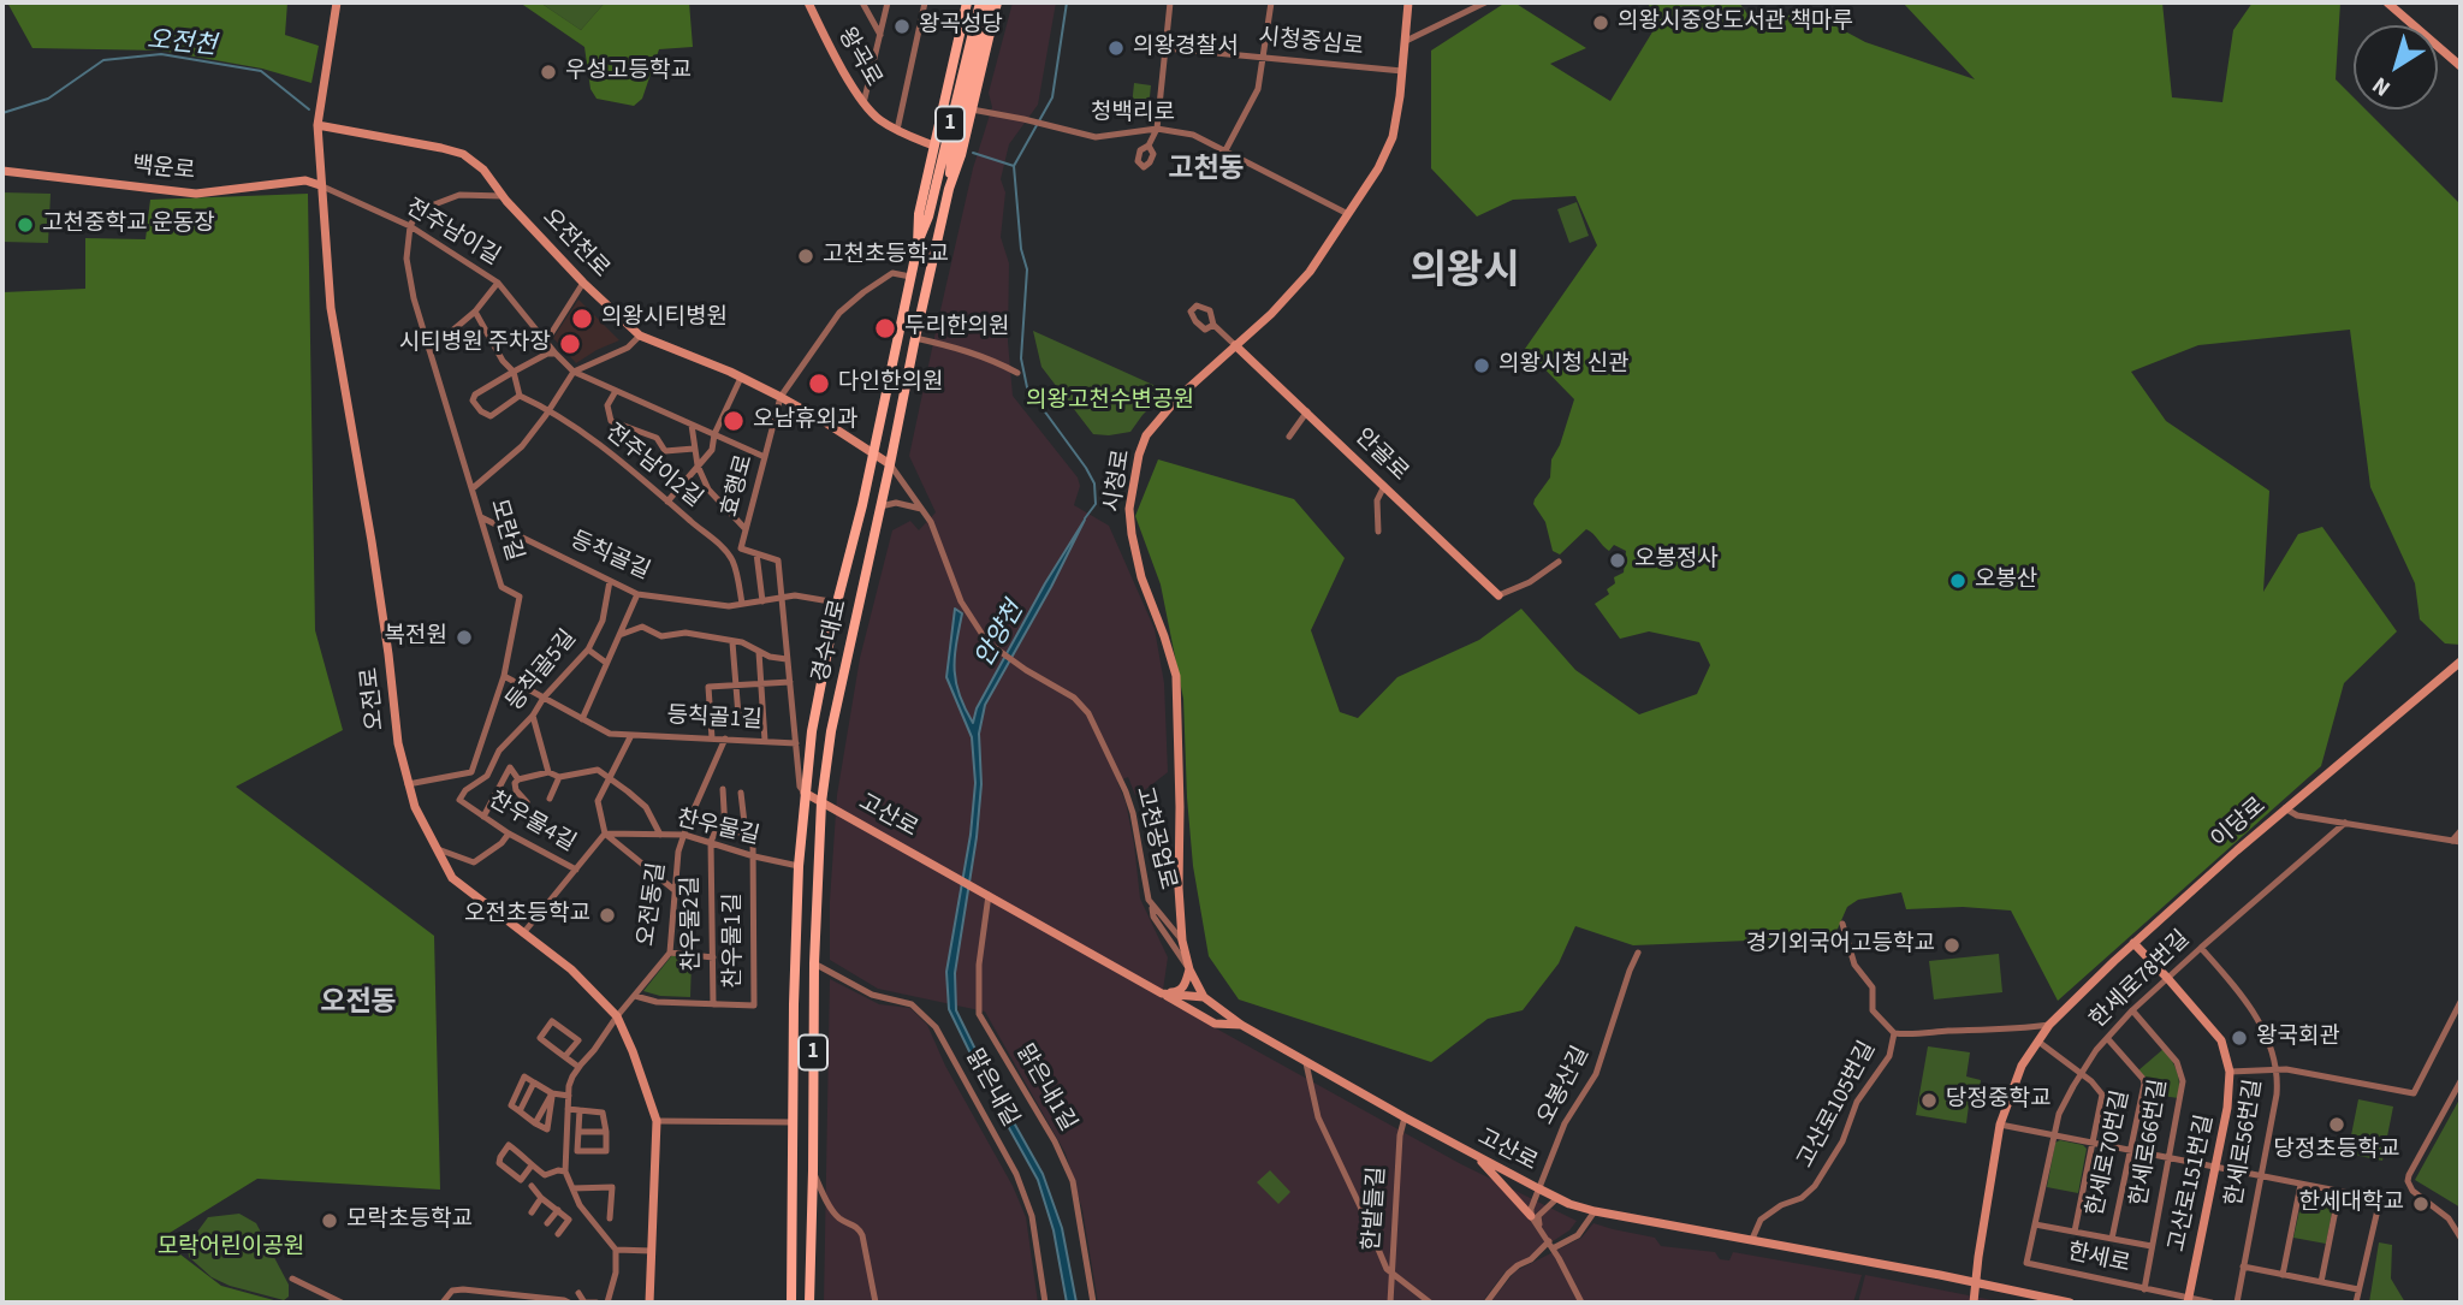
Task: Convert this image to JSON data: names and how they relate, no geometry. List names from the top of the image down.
{
  "streets": {
    "main road": ["1", "경수대로"],
    "street": [
      "시청중심로",
      "왕곡로",
      "청백리로",
      "백운로",
      "전주남이길",
      "오전천로",
      "안골로",
      "전주남이2길",
      "시청로",
      "효행로",
      "모란길",
      "등칙골길",
      "등칙골5길",
      "오전로",
      "등칙골1길",
      "고산로",
      "찬우물4길",
      "이당로",
      "찬우물길",
      "고천공업로",
      "오전동길",
      "찬우물2길",
      "찬우물1길",
      "한세로78번길",
      "오봉산길",
      "맑은내길",
      "맑은내1길",
      "고산로105번길",
      "한세로66번길",
      "한세로56번길",
      "한세로70번길",
      "고산로151번길",
      "한밭들길",
      "한세로"
    ]
  },
  "crossings": [
    ["시청중심로", "시청로"],
    ["왕곡로", "경수대로"],
    ["청백리로", "시청로"],
    ["청백리로", "경수대로"],
    ["1", "경수대로"],
    ["백운로", "전주남이길"],
    ["백운로", "오전로"],
    ["전주남이길", "효행로"],
    ["전주남이길", "모란길"],
    ["전주남이길", "오전로"],
    ["오전천로", "효행로"],
    ["오전천로", "경수대로"],
    ["오전천로", "오전로"],
    ["안골로", "시청로"],
    ["전주남이2길", "등칙골길"],
    ["시청로", "고산로"],
    ["시청로", "고천공업로"],
    ["효행로", "등칙골길"],
    ["효행로", "경수대로"],
    ["효행로", "등칙골1길"],
    ["효행로", "고산로"],
    ["모란길", "등칙골길"],
    ["모란길", "오전로"],
    ["모란길", "등칙골1길"],
    ["등칙골길", "경수대로"],
    ["등칙골길", "등칙골5길"],
    ["경수대로", "고산로"],
    ["경수대로", "찬우물길"],
    ["경수대로", "맑은내길"],
    ["등칙골5길", "등칙골1길"],
    ["등칙골5길", "찬우물4길"],
    ["오전로", "오전동길"],
    ["등칙골1길", "오전동길"],
    ["고산로", "이당로"],
    ["고산로", "오봉산길"],
    ["고산로", "맑은내1길"],
    ["고산로", "고산로105번길"],
    ["고산로", "한밭들길"],
    ["이당로", "고산로151번길"],
    ["찬우물길", "오전동길"],
    ["찬우물길", "찬우물2길"],
    ["찬우물길", "찬우물1길"],
    ["오전동길", "찬우물1길"],
    ["찬우물2길", "찬우물1길"],
    ["한세로78번길", "한세로66번길"],
    ["한세로78번길", "한세로56번길"],
    ["한세로78번길", "한세로70번길"],
    ["한세로78번길", "고산로151번길"],
    ["한세로78번길", "한세로"],
    ["한세로66번길", "한세로"],
    ["고산로151번길", "한세로"]
  ],
  "districts": ["고천동", "의왕시", "오전동"],
  "water": ["오전천", "안양천"],
  "parks": ["의왕고천수변공원", "모락어린이공원"],
  "places": [
    "의왕시중앙도서관 책마루",
    "왕곡성당",
    "의왕경찰서",
    "우성고등학교",
    "고천중학교 운동장",
    "고천초등학교",
    "의왕시티병원",
    "두리한의원",
    "시티병원 주차장",
    "의왕시청 신관",
    "다인한의원",
    "오남휴외과",
    "오봉정사",
    "오봉산",
    "복전원",
    "오전초등학교",
    "경기외국어고등학교",
    "왕국회관",
    "당정중학교",
    "당정초등학교",
    "한세대학교",
    "모락초등학교"
  ],
  "north": "bottom left"
}
